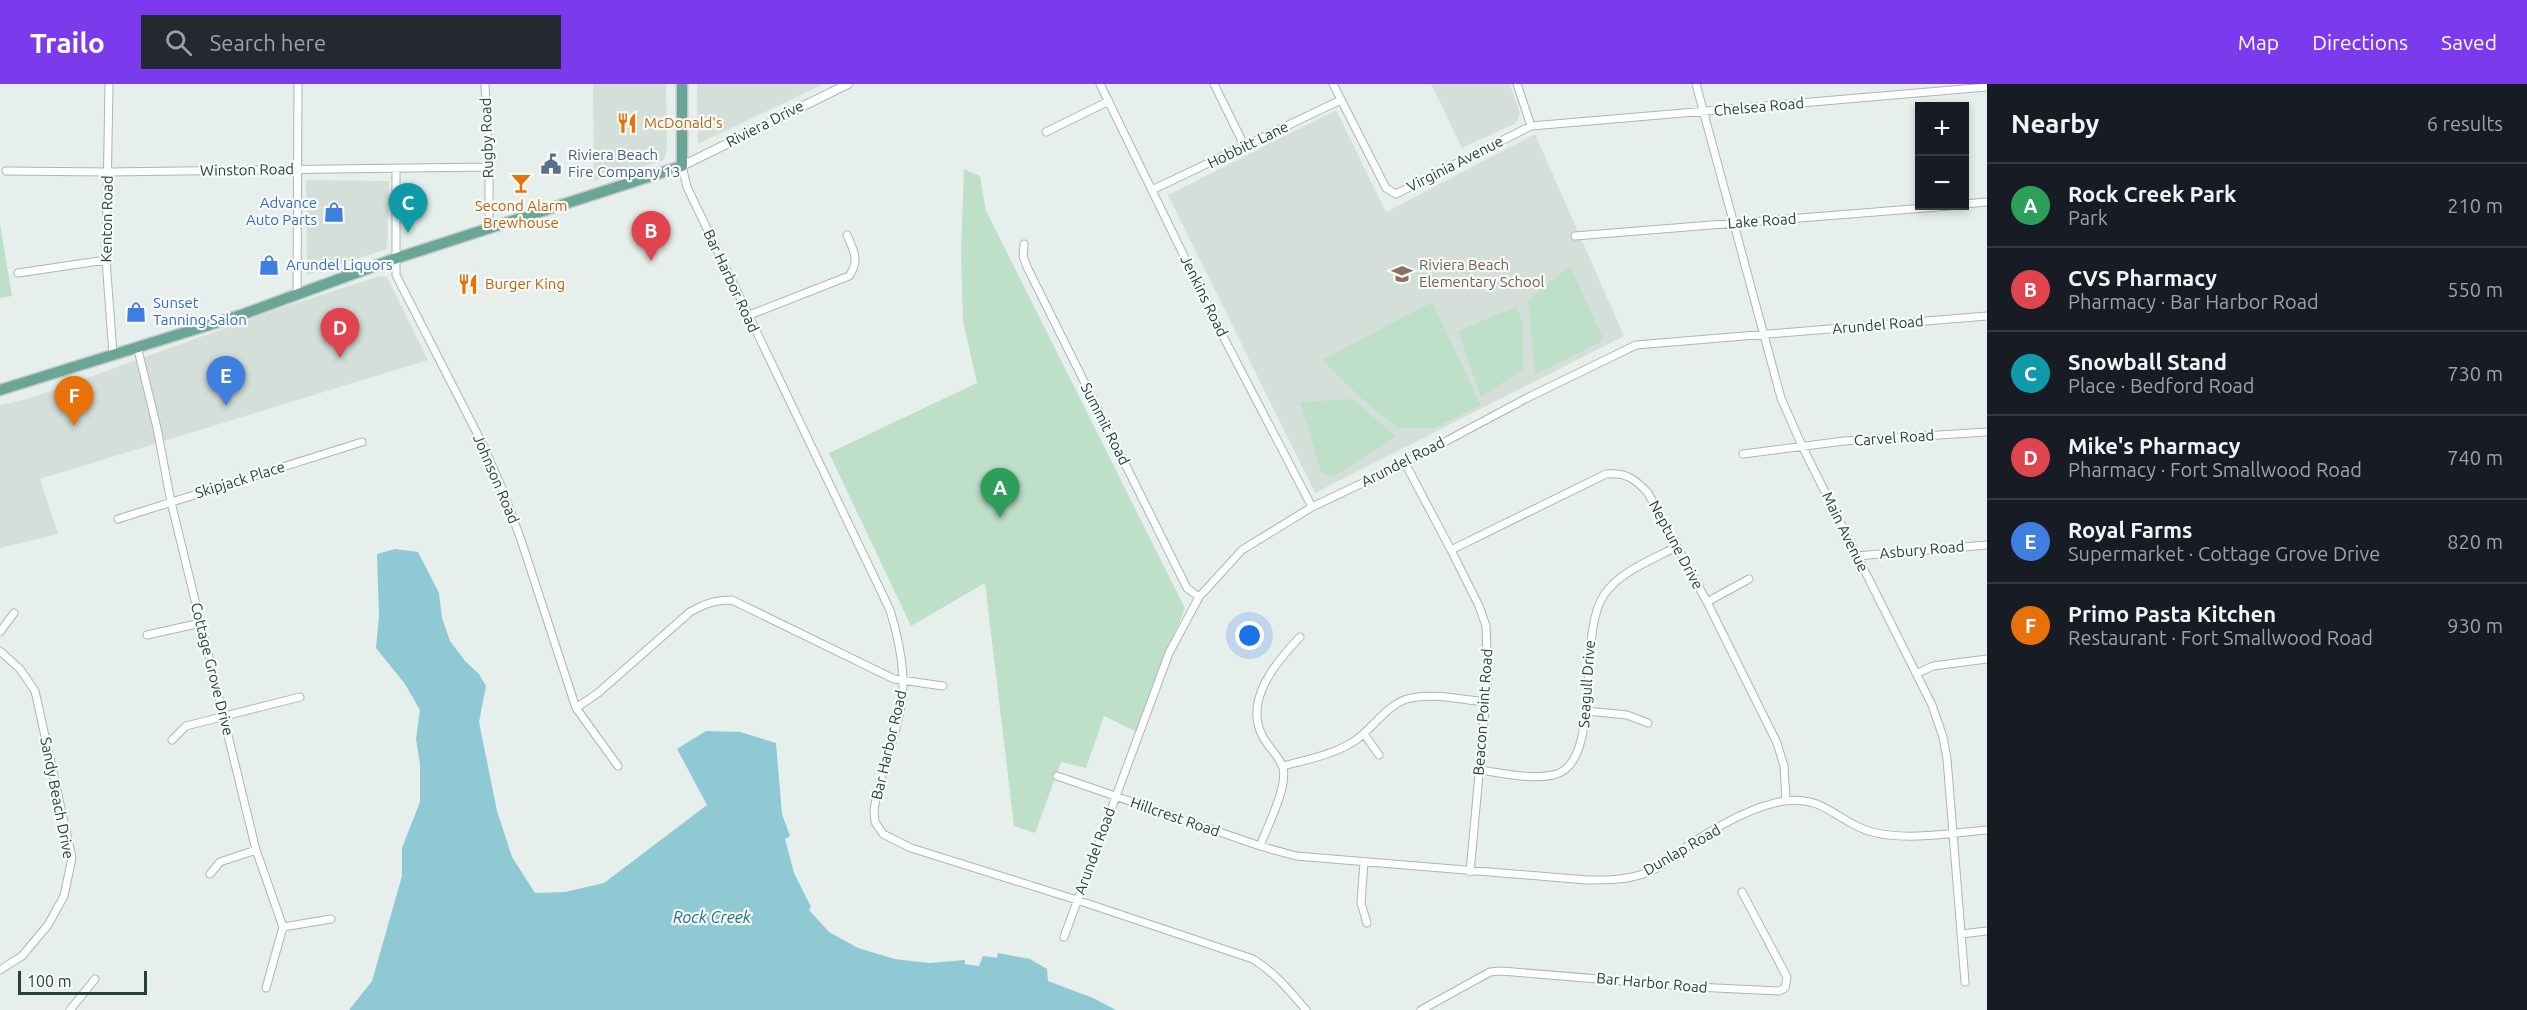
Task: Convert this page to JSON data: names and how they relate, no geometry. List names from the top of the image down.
{
  "streets": {
    "street": [
      "Chelsea Road",
      "Riviera Drive",
      "Rugby Road",
      "Hobbitt Lane",
      "Virginia Avenue",
      "Winston Road",
      "Kenton Road",
      "Lake Road",
      "Bar Harbor Road",
      "Jenkins Road",
      "Arundel Road",
      "Summit Road",
      "Carvel Road",
      "Johnson Road",
      "Skipjack Place",
      "Main Avenue",
      "Neptune Drive",
      "Asbury Road",
      "Cottage Grove Drive",
      "Seagull Drive",
      "Beacon Point Road",
      "Sandy Beach Drive",
      "Hillcrest Road",
      "Dunlap Road"
    ]
  },
  "crossings": [
    ["Chelsea Road", "Virginia Avenue"],
    ["Chelsea Road", "Main Avenue"],
    ["Riviera Drive", "Bar Harbor Road"],
    ["Rugby Road", "Winston Road"],
    ["Hobbitt Lane", "Virginia Avenue"],
    ["Hobbitt Lane", "Jenkins Road"],
    ["Winston Road", "Kenton Road"],
    ["Winston Road", "Johnson Road"],
    ["Lake Road", "Main Avenue"],
    ["Bar Harbor Road", "Arundel Road"],
    ["Jenkins Road", "Arundel Road"],
    ["Arundel Road", "Summit Road"],
    ["Arundel Road", "Main Avenue"],
    ["Arundel Road", "Beacon Point Road"],
    ["Arundel Road", "Hillcrest Road"],
    ["Carvel Road", "Main Avenue"],
    ["Skipjack Place", "Cottage Grove Drive"],
    ["Main Avenue", "Asbury Road"],
    ["Main Avenue", "Dunlap Road"],
    ["Neptune Drive", "Seagull Drive"],
    ["Neptune Drive", "Beacon Point Road"],
    ["Neptune Drive", "Dunlap Road"],
    ["Seagull Drive", "Beacon Point Road"],
    ["Beacon Point Road", "Dunlap Road"],
    ["Hillcrest Road", "Dunlap Road"]
  ],
  "water": ["Rock Creek"],
  "places": {
    "restaurant": ["McDonald's", "Burger King"],
    "public building": ["Riviera Beach Fire Company 13"],
    "bar": ["Second Alarm Brewhouse"],
    "shop": ["Advance Auto Parts", "Arundel Liquors", "Sunset Tanning Salon"],
    "school or university": ["Riviera Beach Elementary School"]
  },
  "scale_bar": "100 m",
  "page": {
    "header": "Trailo",
    "search": "Search here",
    "nav": ["Map", "Directions", "Saved"],
    "heading": ["Nearby", "6 results"],
    "map_buttons": ["+", "−"],
    "list": [
      {
        "mark": "A",
        "name": "Rock Creek Park",
        "note": "Park",
        "value": "210 m"
      },
      {
        "mark": "B",
        "name": "CVS Pharmacy",
        "note": "Pharmacy · Bar Harbor Road",
        "value": "550 m"
      },
      {
        "mark": "C",
        "name": "Snowball Stand",
        "note": "Place · Bedford Road",
        "value": "730 m"
      },
      {
        "mark": "D",
        "name": "Mike's Pharmacy",
        "note": "Pharmacy · Fort Smallwood Road",
        "value": "740 m"
      },
      {
        "mark": "E",
        "name": "Royal Farms",
        "note": "Supermarket · Cottage Grove Drive",
        "value": "820 m"
      },
      {
        "mark": "F",
        "name": "Primo Pasta Kitchen",
        "note": "Restaurant · Fort Smallwood Road",
        "value": "930 m"
      }
    ],
    "pins": [
      "C",
      "B",
      "D",
      "E",
      "F",
      "A"
    ],
    "scale": "100 m"
  }
}
